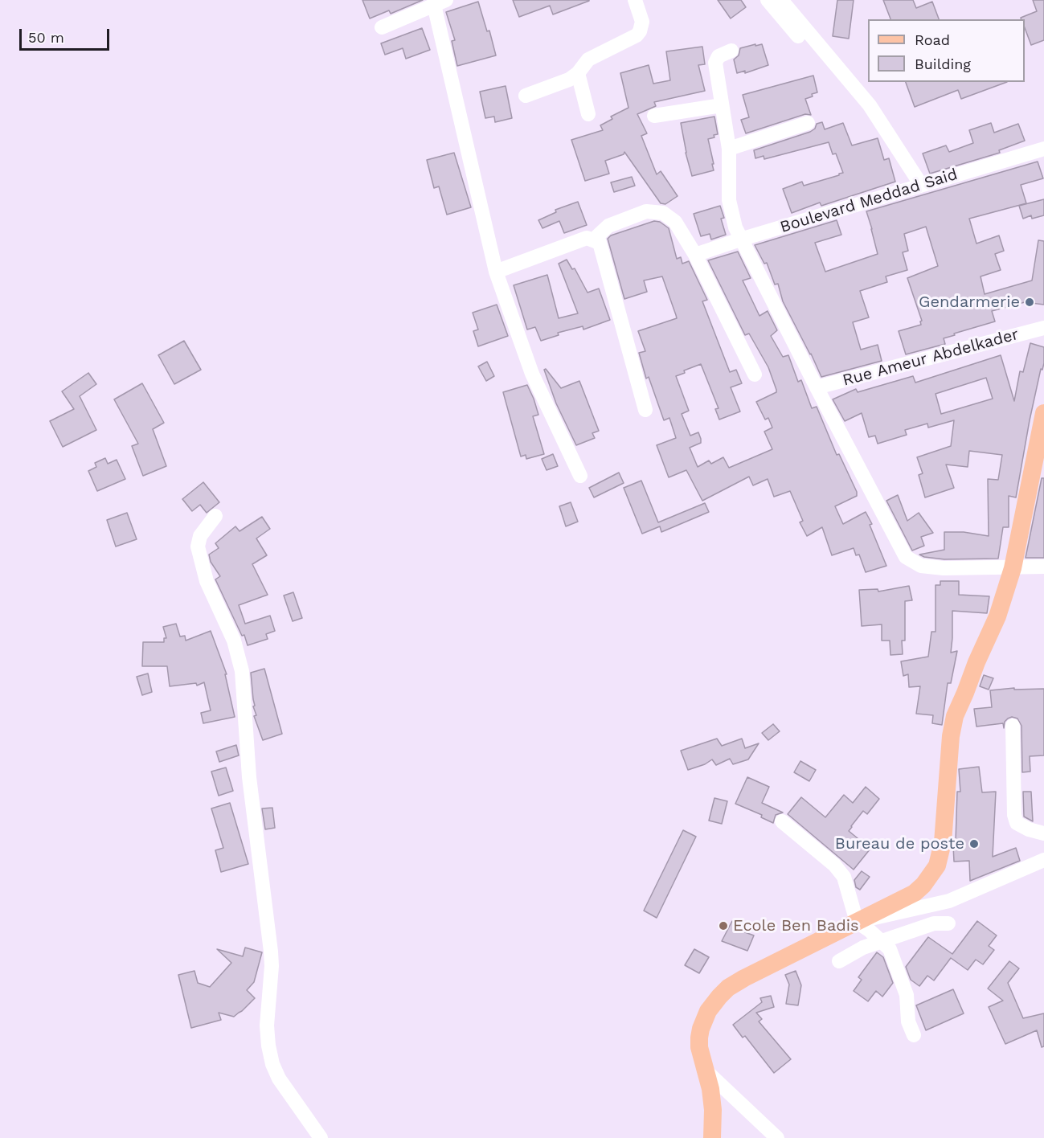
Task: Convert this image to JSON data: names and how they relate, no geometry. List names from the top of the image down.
{
  "streets": {
    "street": ["Boulevard Meddad Said", "Rue Ameur Abdelkader"]
  },
  "places": ["Gendarmerie", "Bureau de poste", "Ecole Ben Badis"],
  "legend": ["Road", "Building"],
  "scale_bar": "50 m"
}
